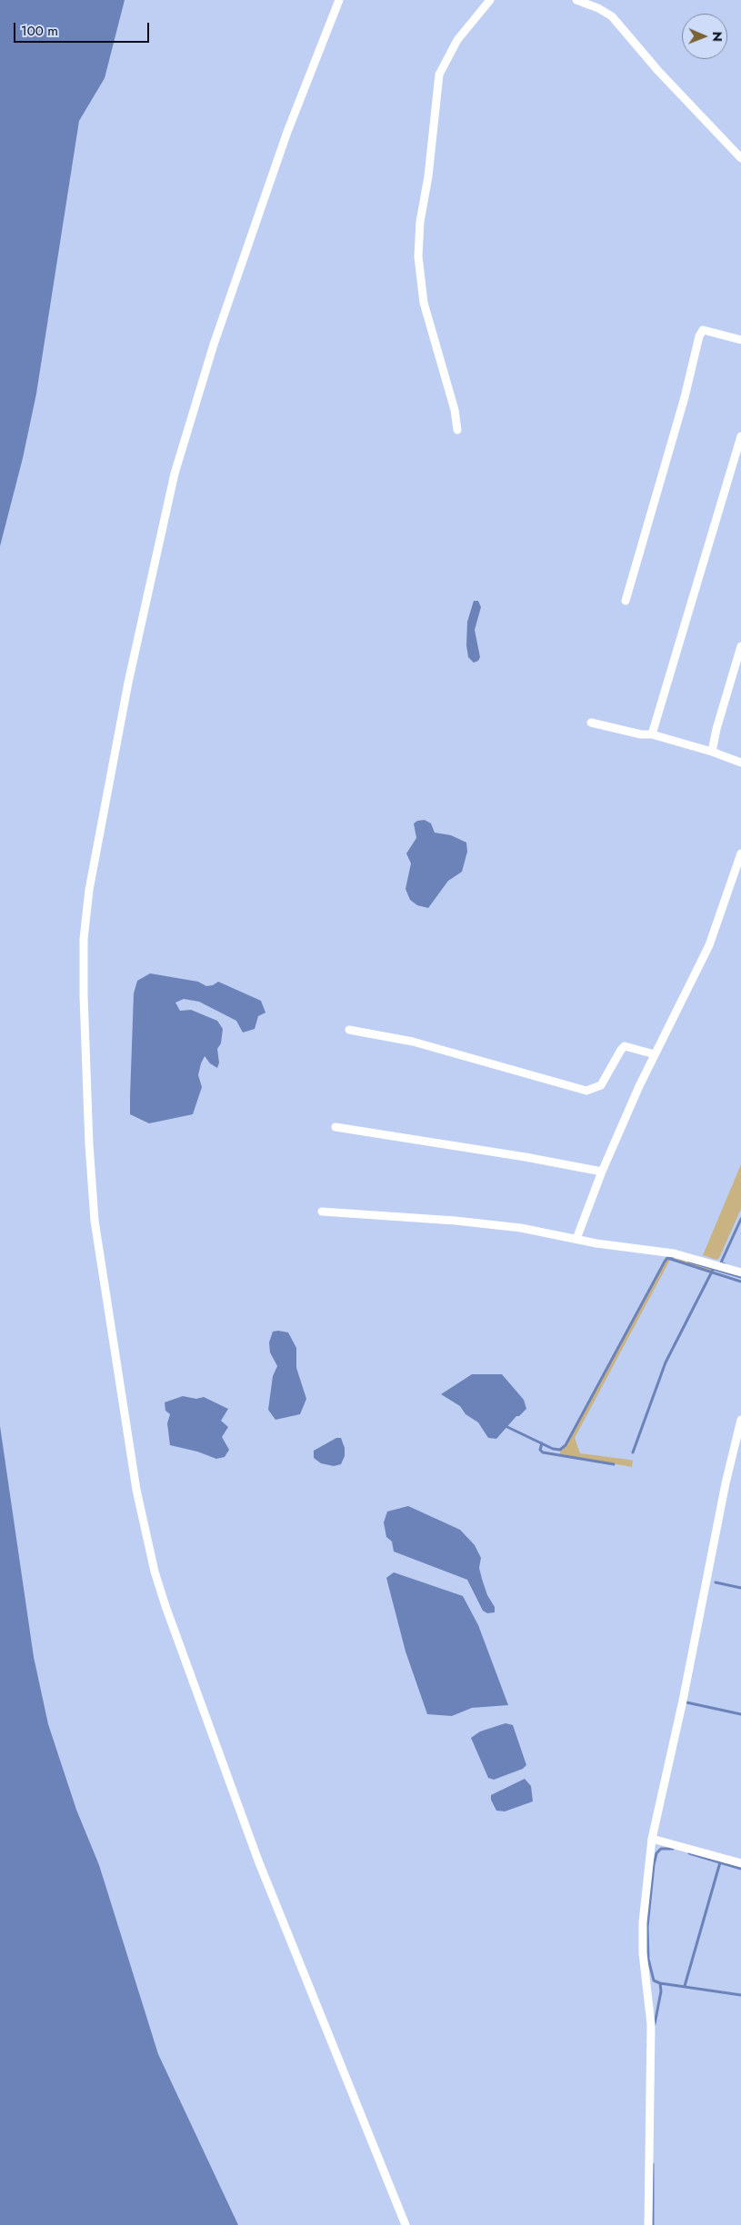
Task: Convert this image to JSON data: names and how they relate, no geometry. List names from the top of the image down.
{
  "scale_bar": "100 m",
  "north": "right"
}
